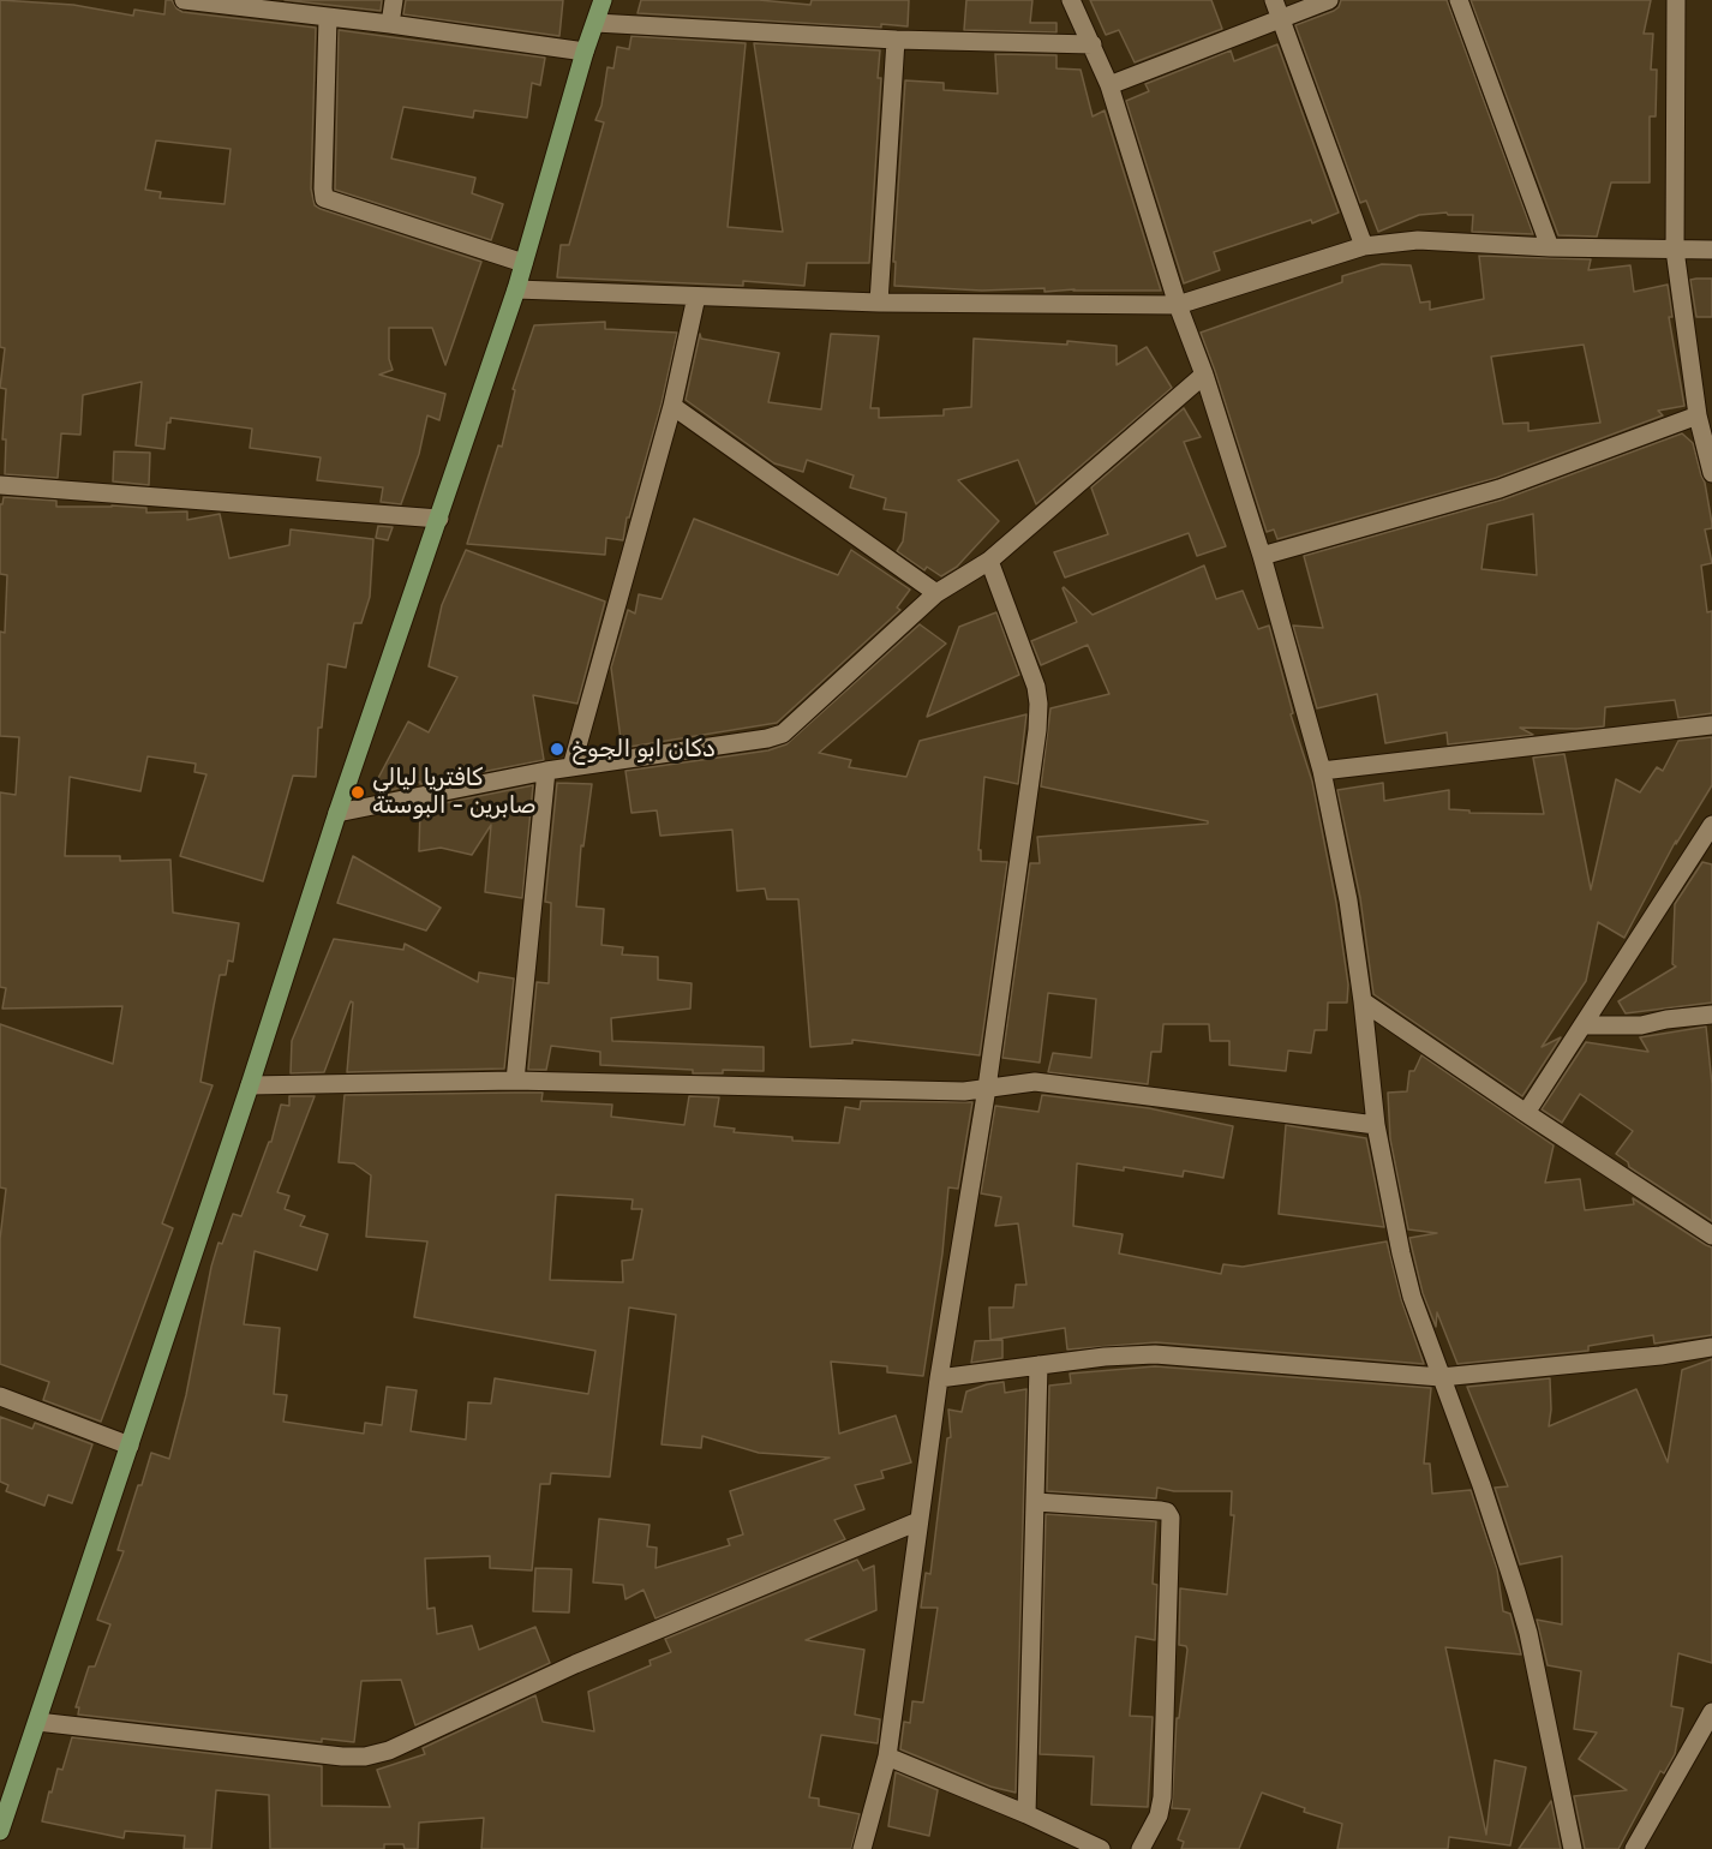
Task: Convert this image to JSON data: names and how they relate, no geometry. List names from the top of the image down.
{
  "places": ["دكان ابو الجوخ", "كافتريا ليالي صابرين - البوستة"]
}
